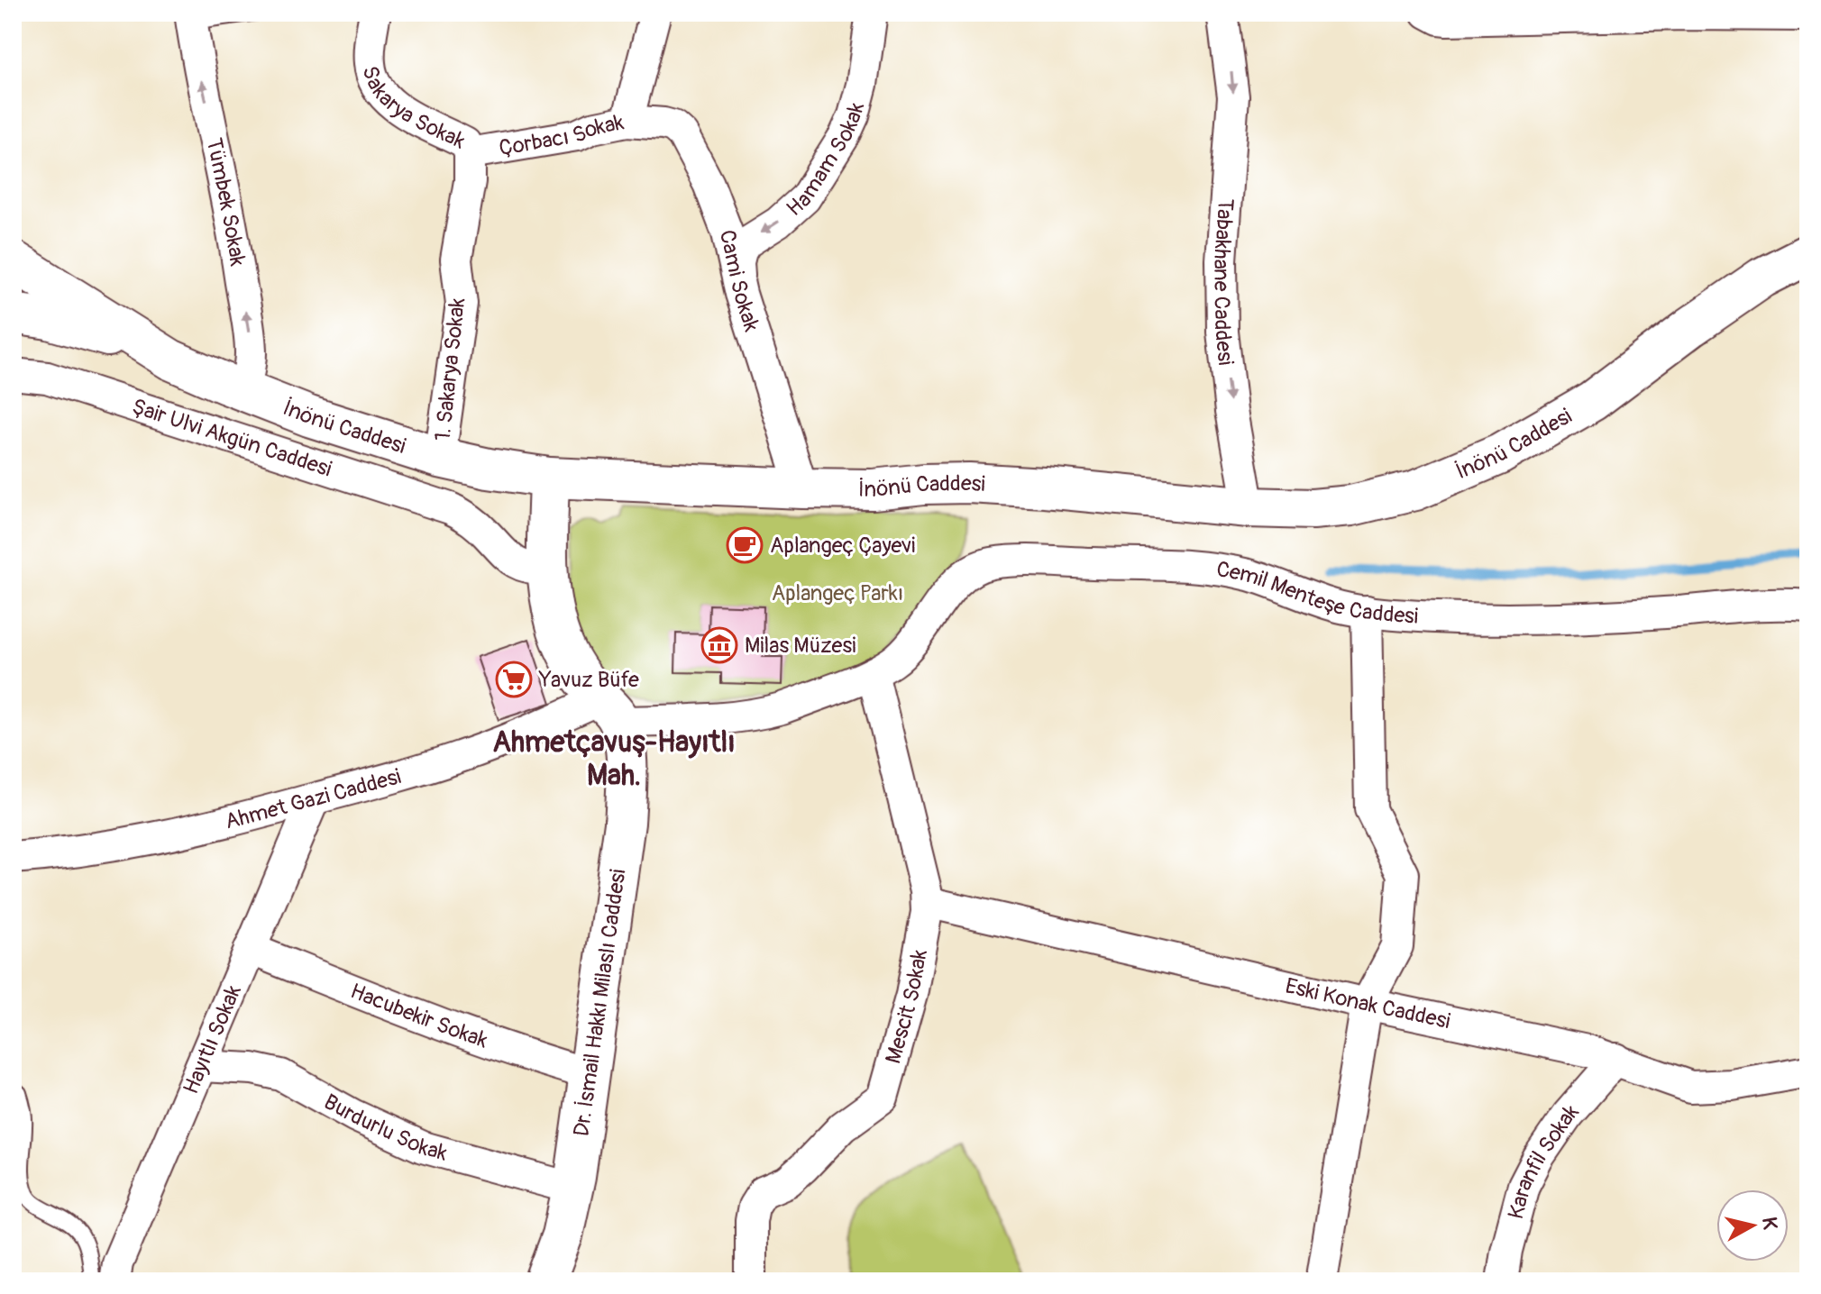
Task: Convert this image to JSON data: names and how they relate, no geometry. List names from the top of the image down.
{
  "streets": {
    "street": [
      "Sakarya Sokak",
      "Çorbacı Sokak",
      "Hamam Sokak",
      "Tümbek Sokak",
      "Cami Sokak",
      "Tabakhane Caddesi",
      "1. Sakarya Sokak",
      "İnönü Caddesi",
      "Şair Ulvi Akgün Caddesi",
      "Cemil Menteşe Caddesi",
      "Ahmet Gazi Caddesi",
      "Dr. İsmail Hakkı Milaslı Caddesi",
      "Eski Konak Caddesi",
      "Mescit Sokak",
      "Hacubekir Sokak",
      "Hayıtlı Sokak",
      "Burdurlu Sokak",
      "Karanfil Sokak"
    ]
  },
  "crossings": [
    ["Sakarya Sokak", "Çorbacı Sokak"],
    ["Sakarya Sokak", "1. Sakarya Sokak"],
    ["Çorbacı Sokak", "Cami Sokak"],
    ["Çorbacı Sokak", "1. Sakarya Sokak"],
    ["Hamam Sokak", "Cami Sokak"],
    ["Tümbek Sokak", "İnönü Caddesi"],
    ["Cami Sokak", "İnönü Caddesi"],
    ["Tabakhane Caddesi", "İnönü Caddesi"],
    ["1. Sakarya Sokak", "İnönü Caddesi"],
    ["Cemil Menteşe Caddesi", "Ahmet Gazi Caddesi"],
    ["Cemil Menteşe Caddesi", "Dr. İsmail Hakkı Milaslı Caddesi"],
    ["Cemil Menteşe Caddesi", "Mescit Sokak"],
    ["Ahmet Gazi Caddesi", "Dr. İsmail Hakkı Milaslı Caddesi"],
    ["Ahmet Gazi Caddesi", "Hayıtlı Sokak"],
    ["Dr. İsmail Hakkı Milaslı Caddesi", "Hacubekir Sokak"],
    ["Dr. İsmail Hakkı Milaslı Caddesi", "Burdurlu Sokak"],
    ["Eski Konak Caddesi", "Mescit Sokak"],
    ["Eski Konak Caddesi", "Karanfil Sokak"],
    ["Hacubekir Sokak", "Hayıtlı Sokak"],
    ["Hayıtlı Sokak", "Burdurlu Sokak"]
  ],
  "one_way": ["Hamam Sokak", "Tümbek Sokak", "Tabakhane Caddesi"],
  "districts": ["Ahmetçavuş-Hayıtlı Mah."],
  "parks": ["Aplangeç Parkı"],
  "places": {
    "cafe": ["Aplangeç Çayevi"],
    "museum": ["Milas Müzesi"],
    "supermarket": ["Yavuz Büfe"]
  },
  "north": "right"
}
